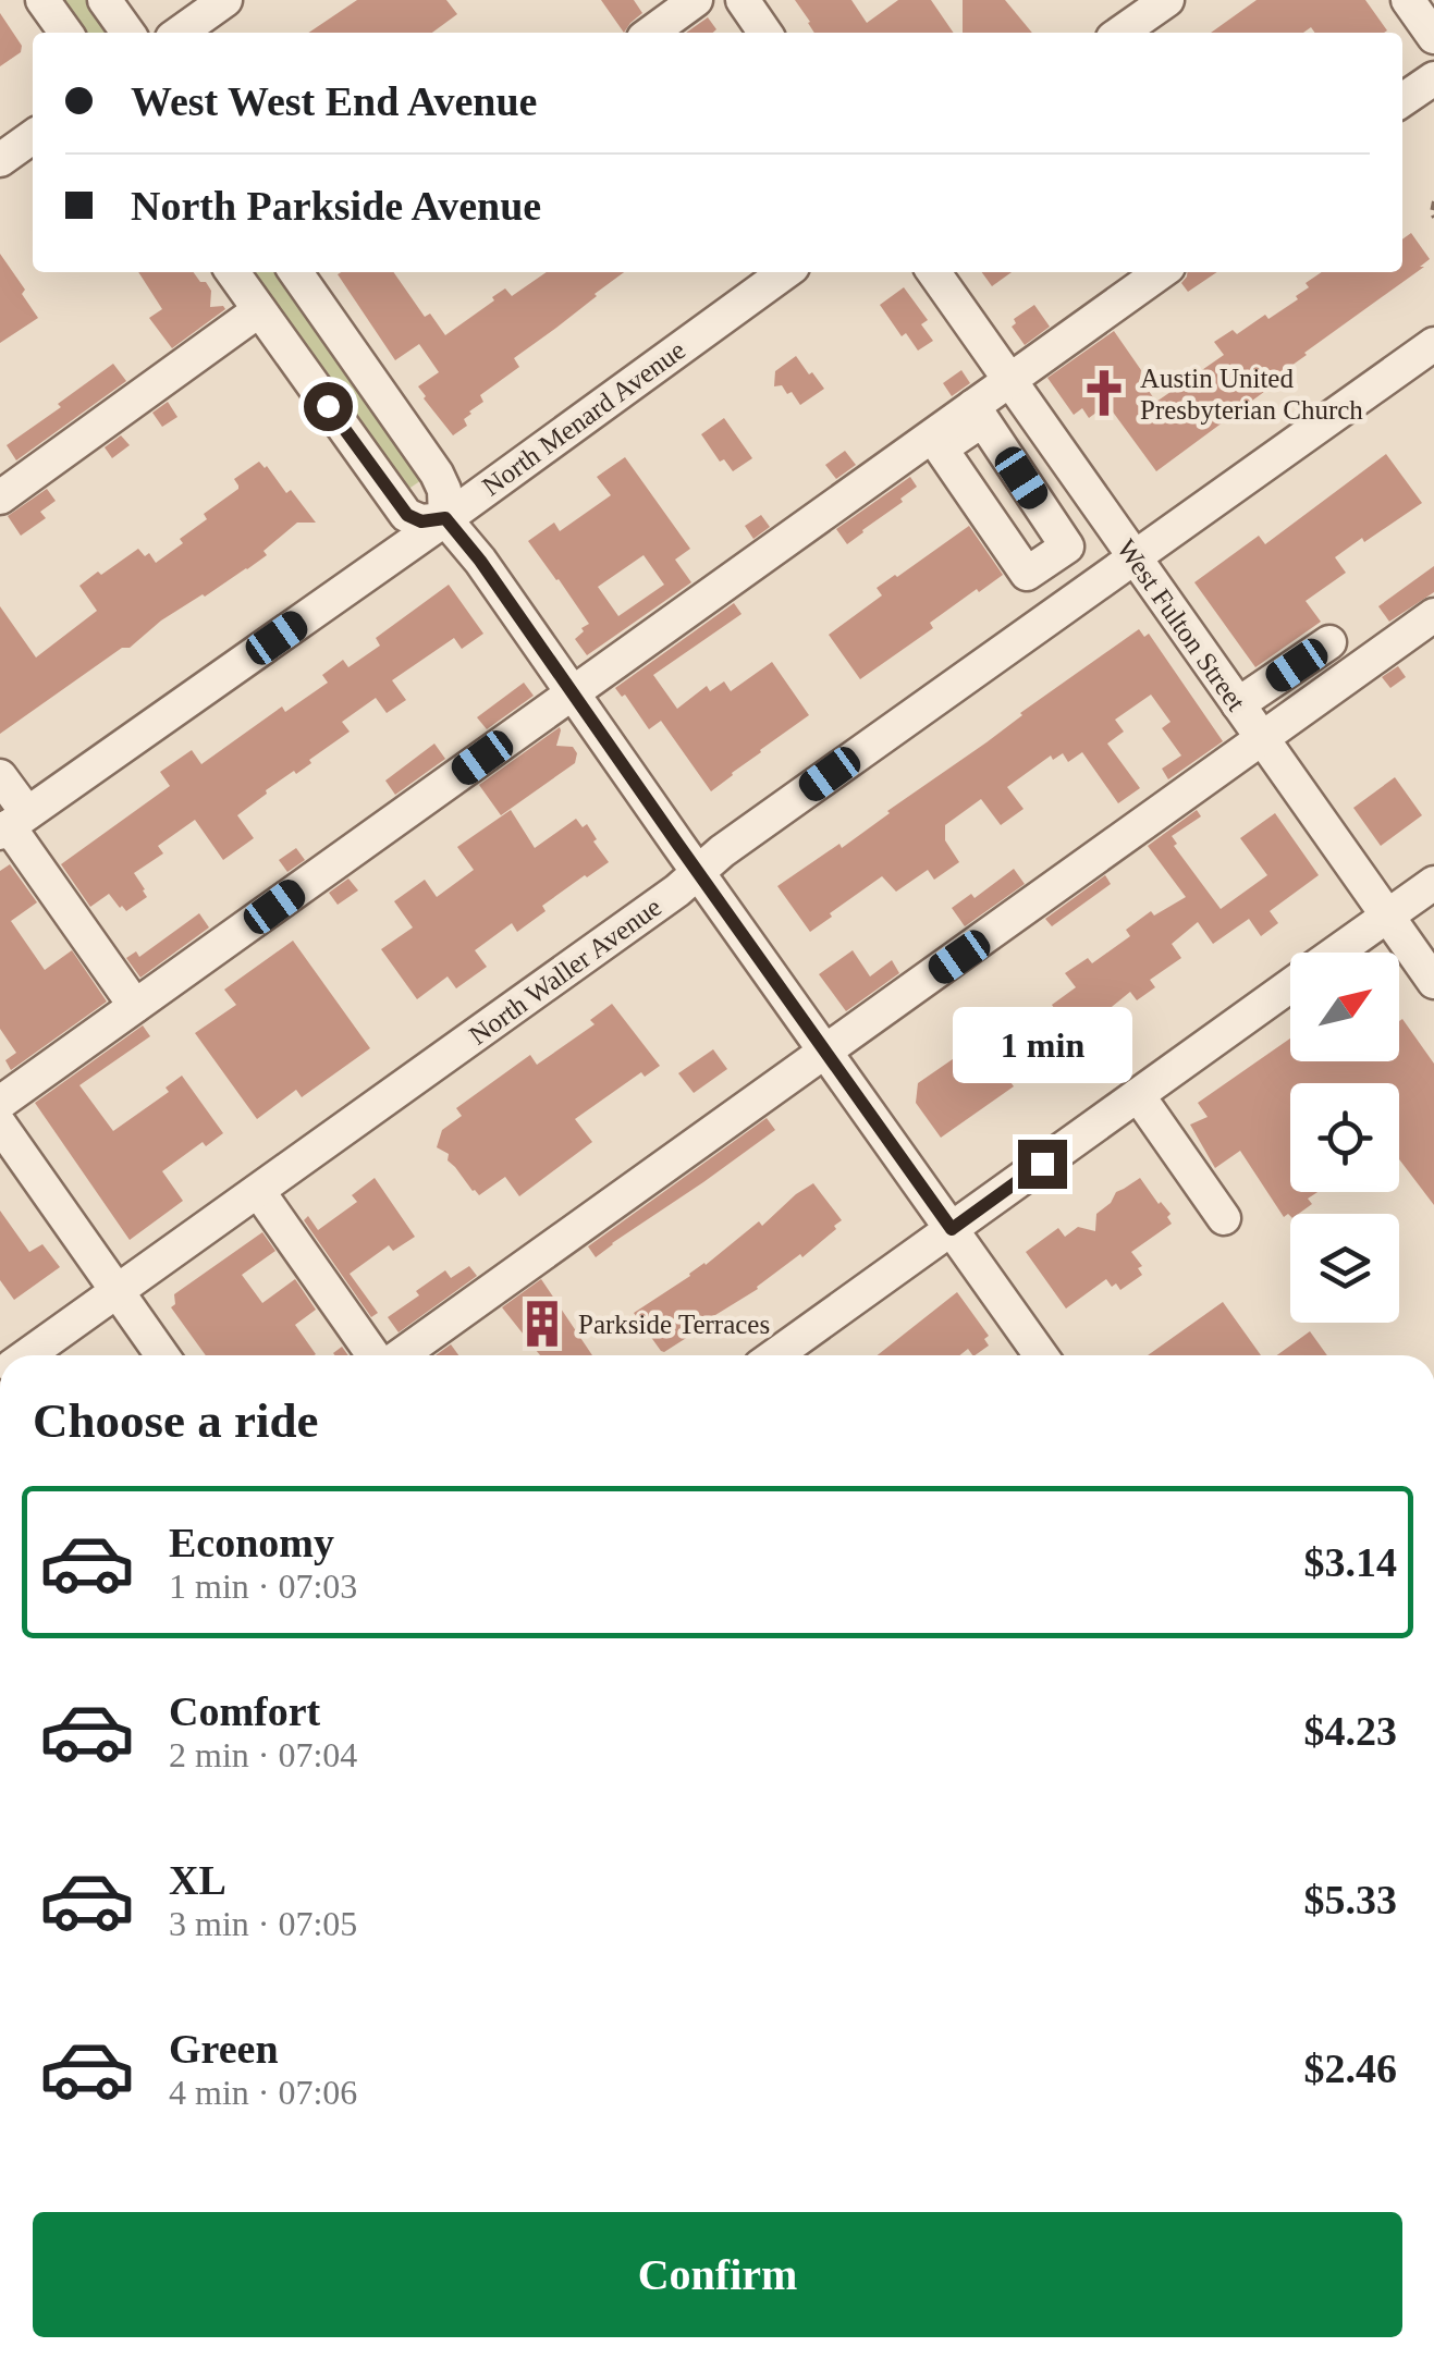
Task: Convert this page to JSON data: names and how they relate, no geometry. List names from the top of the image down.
{
  "streets": {
    "street": ["North Menard Avenue", "West Fulton Street", "North Waller Avenue"]
  },
  "crossings": [
    ["West Fulton Street", "North Waller Avenue"]
  ],
  "places": {
    "church": ["Austin United Presbyterian Church"],
    "building": ["Parkside Terraces"]
  },
  "north": "top right",
  "page": {
    "banner": ["West West End Avenue", "North Parkside Avenue"],
    "bubble": "1 min",
    "heading": "Choose a ride",
    "list": [
      {
        "name": "Economy",
        "note": "1 min · 07:03",
        "value": "$3.14"
      },
      {
        "name": "Comfort",
        "note": "2 min · 07:04",
        "value": "$4.23"
      },
      {
        "name": "XL",
        "note": "3 min · 07:05",
        "value": "$5.33"
      },
      {
        "name": "Green",
        "note": "4 min · 07:06",
        "value": "$2.46"
      }
    ],
    "buttons": "Confirm"
  }
}
